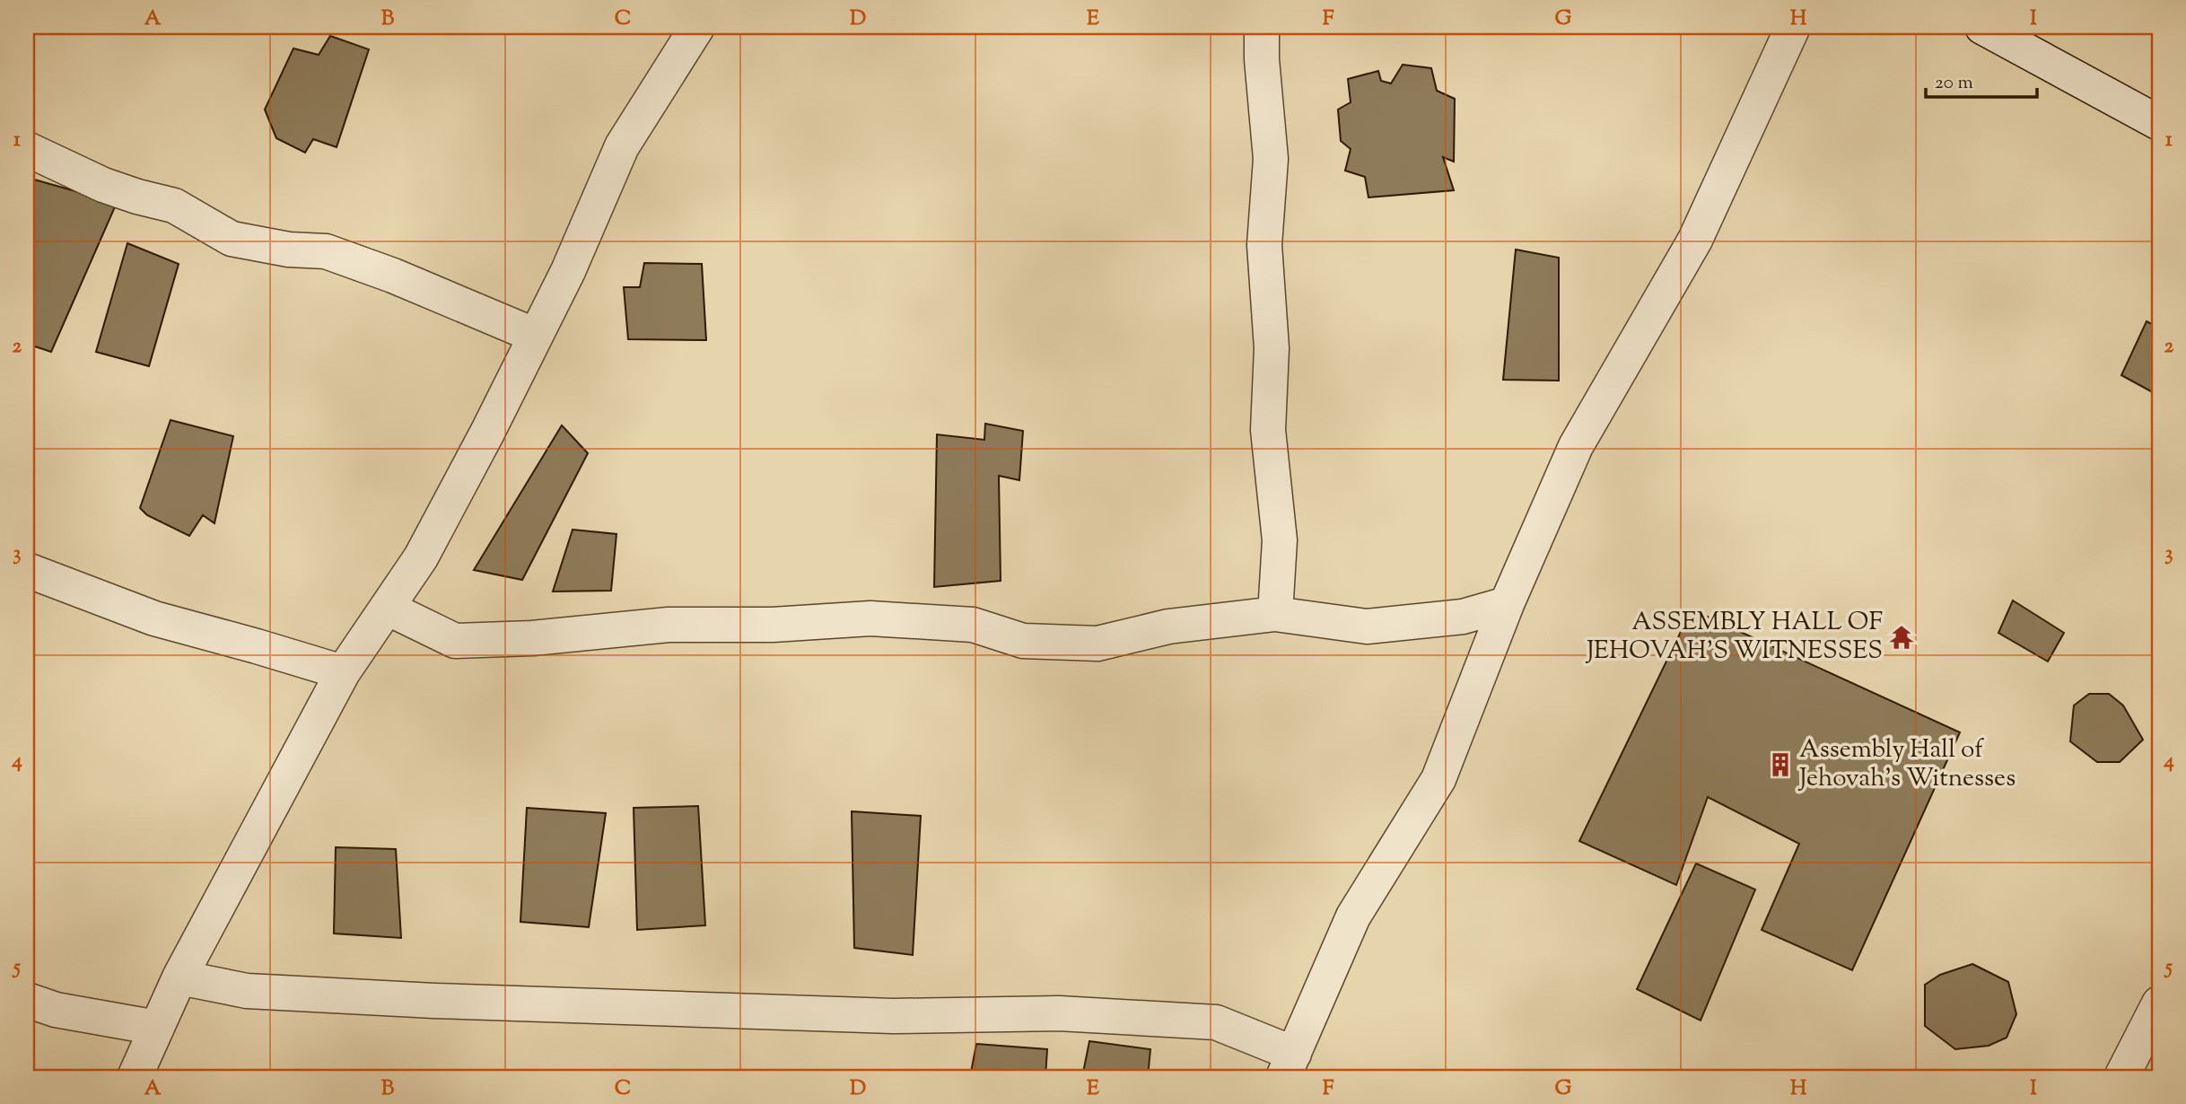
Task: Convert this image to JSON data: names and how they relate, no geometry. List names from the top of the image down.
{
  "places": {
    "temple": ["ASSEMBLY HALL OF JEHOVAH'S WITNESSES"],
    "building": ["Assembly Hall of Jehovah's Witnesses"]
  },
  "scale_bar": "20 m",
  "grid": {
    "columns": [
      "A",
      "B",
      "C",
      "D",
      "E",
      "F",
      "G",
      "H",
      "I"
    ],
    "rows": [
      "1",
      "2",
      "3",
      "4",
      "5"
    ]
  }
}
